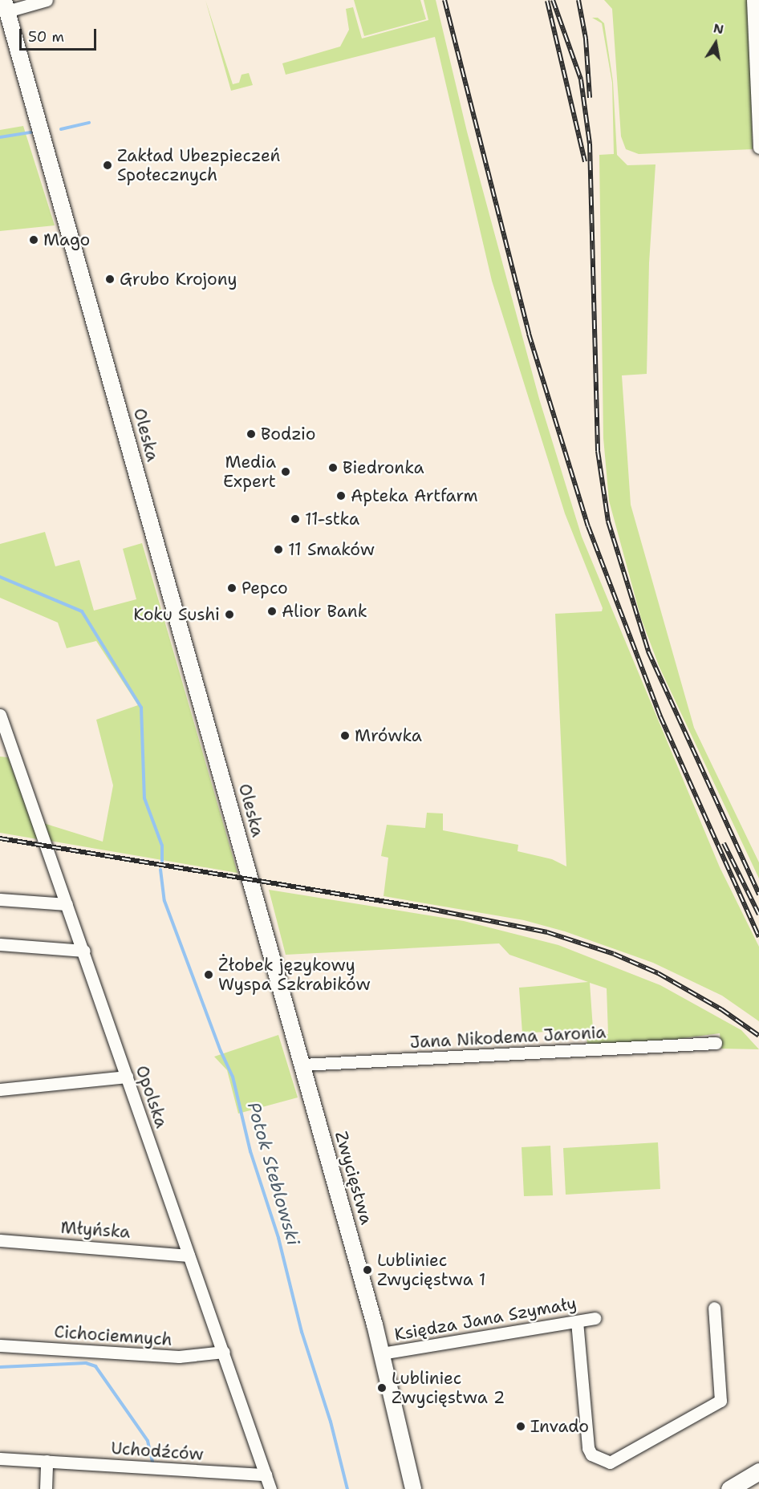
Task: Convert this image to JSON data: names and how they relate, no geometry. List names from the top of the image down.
{
  "streets": {
    "street": [
      "Oleska",
      "Jana Nikodema Jaronia",
      "Opolska",
      "Zwycięstwa",
      "Młyńska",
      "Księdza Jana Szymały",
      "Cichociemnych",
      "Uchodźców"
    ]
  },
  "crossings": [
    ["Oleska", "Zwycięstwa"],
    ["Jana Nikodema Jaronia", "Zwycięstwa"],
    ["Opolska", "Młyńska"],
    ["Opolska", "Cichociemnych"],
    ["Opolska", "Uchodźców"],
    ["Zwycięstwa", "Księdza Jana Szymały"]
  ],
  "water": ["Potok Steblowski"],
  "places": [
    "Zakład Ubezpieczeń Społecznych",
    "Mago",
    "Grubo Krojony",
    "Bodzio",
    "Biedronka",
    "Media Expert",
    "Apteka Artfarm",
    "11-stka",
    "11 Smaków",
    "Pepco",
    "Alior Bank",
    "Koku Sushi",
    "Mrówka",
    "Żłobek językowy Wyspa Szkrabików",
    "Lubliniec Zwycięstwa 1",
    "Lubliniec Zwycięstwa 2",
    "Invado"
  ],
  "scale_bar": "50 m",
  "north": "top"
}
